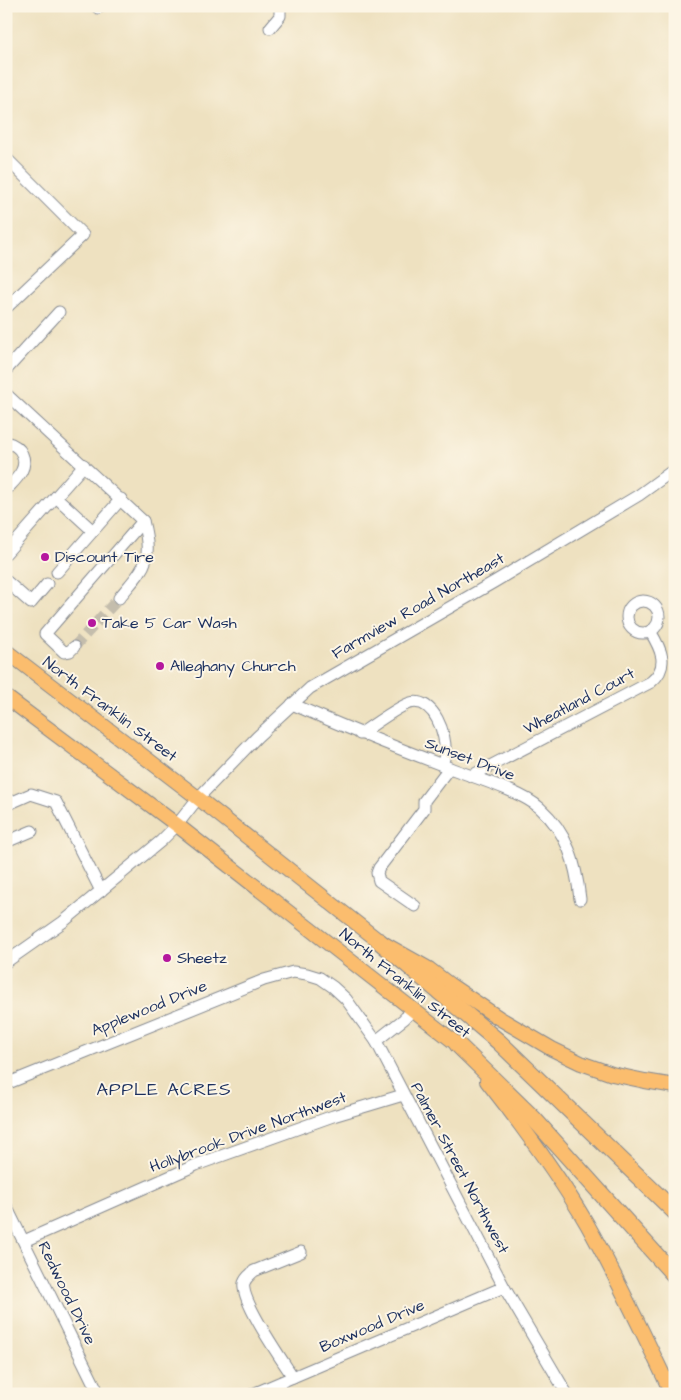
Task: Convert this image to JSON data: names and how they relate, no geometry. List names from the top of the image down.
{
  "streets": {
    "main road": ["North Franklin Street"],
    "street": [
      "Farmview Road Northeast",
      "Wheatland Court",
      "Sunset Drive",
      "Applewood Drive",
      "Hollybrook Drive Northwest",
      "Palmer Street Northwest",
      "Redwood Drive",
      "Boxwood Drive"
    ]
  },
  "crossings": [
    ["Farmview Road Northeast", "North Franklin Street"],
    ["Farmview Road Northeast", "Sunset Drive"],
    ["Wheatland Court", "Sunset Drive"],
    ["Applewood Drive", "Palmer Street Northwest"],
    ["Hollybrook Drive Northwest", "Palmer Street Northwest"],
    ["Hollybrook Drive Northwest", "Redwood Drive"],
    ["Palmer Street Northwest", "Boxwood Drive"]
  ],
  "districts": ["APPLE ACRES"],
  "places": [
    "Discount Tire",
    "Take 5 Car Wash",
    "Alleghany Church",
    "Sheetz"
  ]
}
